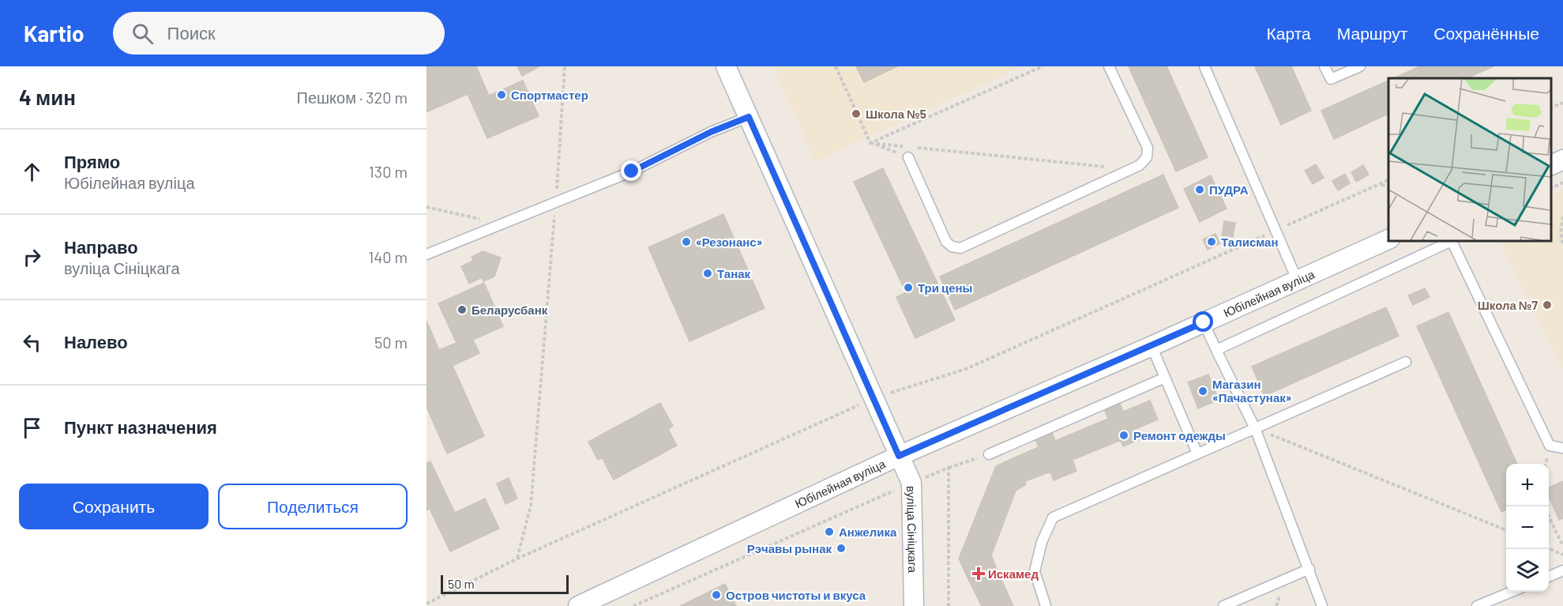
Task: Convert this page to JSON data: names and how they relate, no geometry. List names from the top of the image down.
{
  "streets": {
    "street": ["Юбілейная вуліца", "вуліца Сініцкага"]
  },
  "crossings": [
    ["Юбілейная вуліца", "вуліца Сініцкага"]
  ],
  "places": {
    "other": [
      "Спортмастер",
      "Школа №5",
      "ПУДРА",
      "«Резонанс»",
      "Талисман",
      "Танак",
      "Три цены",
      "Школа №7",
      "Беларусбанк",
      "Магазин «Пачастунак»",
      "Ремонт одежды",
      "Анжелика",
      "Рэчавы рынак",
      "Остров чистоты и вкуса"
    ],
    "health": ["Искамед"]
  },
  "scale_bar": "50 m",
  "page": {
    "header": "Kartio",
    "search": "Поиск",
    "nav": ["Карта", "Маршрут", "Сохранённые"],
    "heading": ["4 мин", "Пешком · 320 m"],
    "list": [
      ["Прямо", "Юбілейная вуліца", "130 m"],
      ["Направо", "вуліца Сініцкага", "140 m"],
      ["Налево", "50 m"],
      "Пункт назначения"
    ],
    "map_buttons": ["+", "−"],
    "buttons": ["Сохранить", "Поделиться"],
    "scale": "50 m"
  }
}
